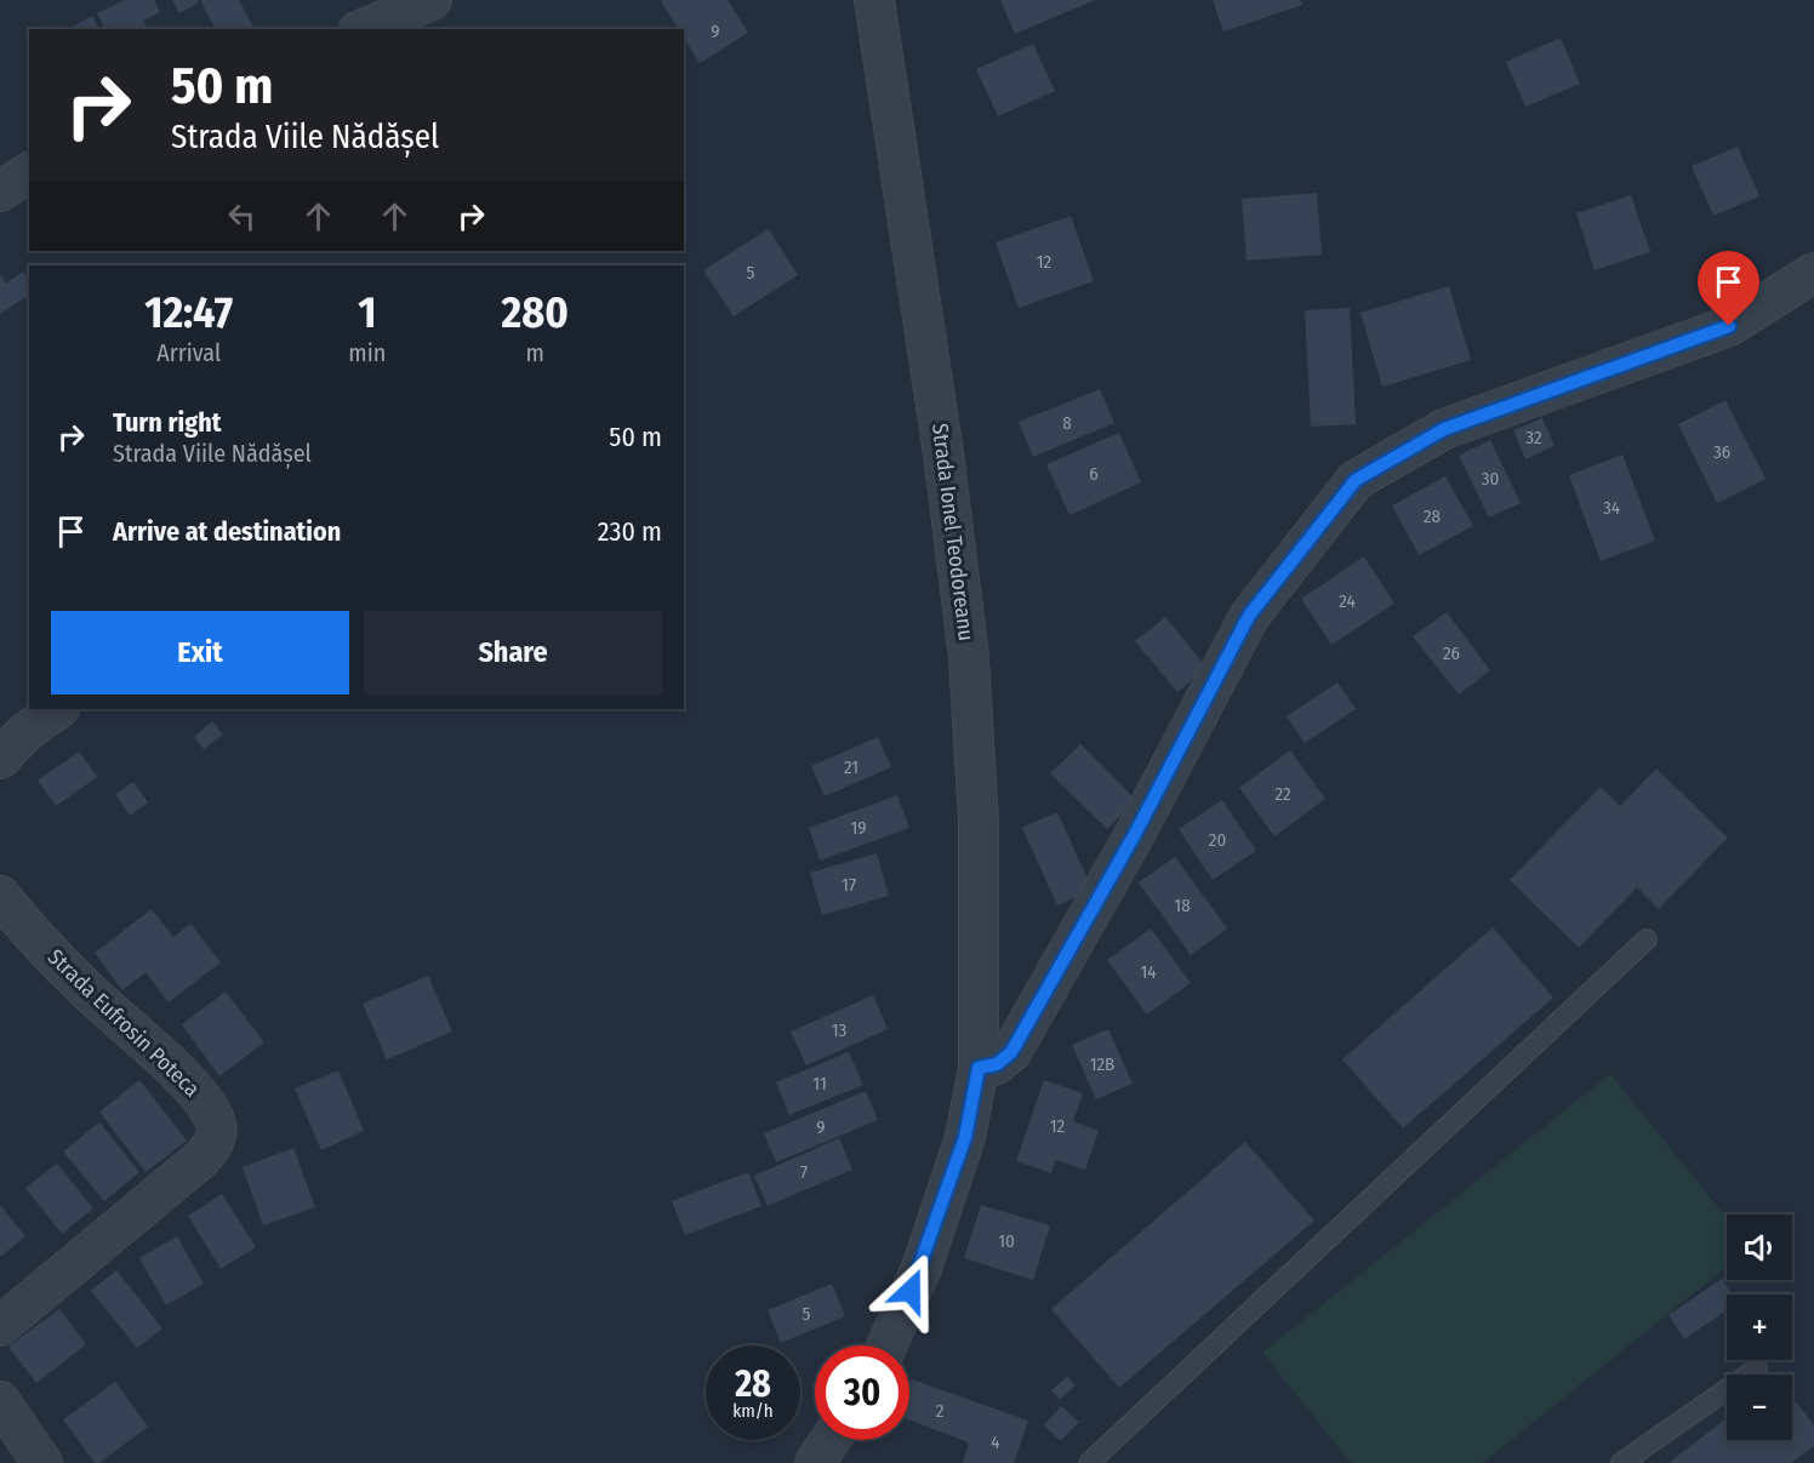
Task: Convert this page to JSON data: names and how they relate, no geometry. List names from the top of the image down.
{
  "streets": {
    "street": ["Strada Ionel Teodoreanu", "Strada Eufrosin Poteca"]
  },
  "house_numbers": [
    "9",
    "12",
    "5",
    "8",
    "32",
    "36",
    "6",
    "30",
    "34",
    "28",
    "24",
    "26",
    "21",
    "22",
    "19",
    "20",
    "17",
    "18",
    "14",
    "13",
    "12B",
    "11",
    "12",
    "9",
    "7",
    "10",
    "5",
    "2",
    "4"
  ],
  "page": {
    "turn": ["50 m", "Strada Viile Nădășel"],
    "eta": [
      "12:47",
      "Arrival",
      "1",
      "min",
      "280",
      "m"
    ],
    "list": [
      {
        "name": "Turn right",
        "note": "Strada Viile Nădășel",
        "value": "50 m"
      },
      {
        "name": "Arrive at destination",
        "value": "230 m"
      }
    ],
    "buttons": ["Exit", "Share"],
    "map_buttons": ["+", "−"],
    "speed": "28 km/h",
    "limit": "30"
  }
}
